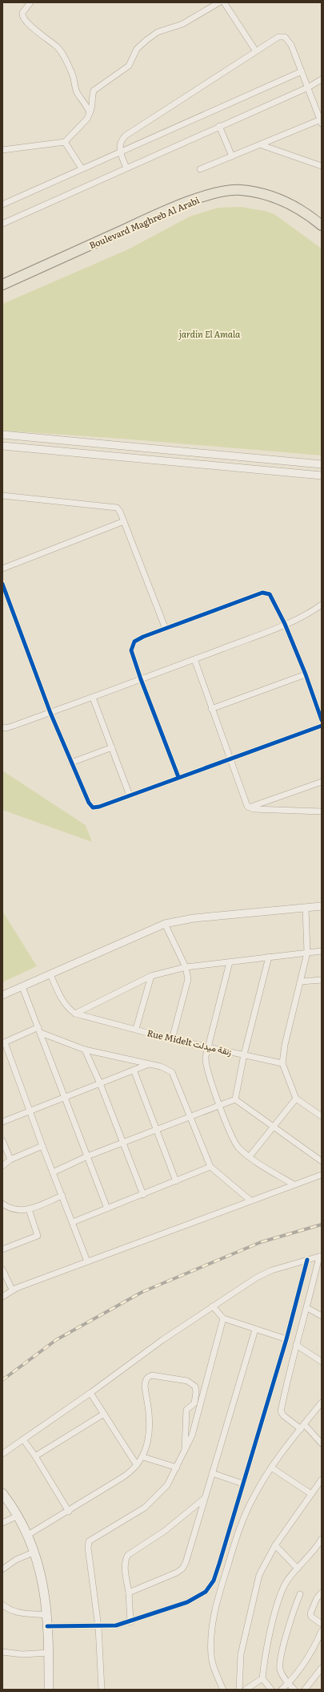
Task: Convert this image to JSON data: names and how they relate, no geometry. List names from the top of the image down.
{
  "streets": {
    "main road": ["Boulevard Maghreb Al Arabi"],
    "street": ["Rue Midelt زنقة ميدلت"]
  },
  "parks": ["jardin El Amala"]
}
